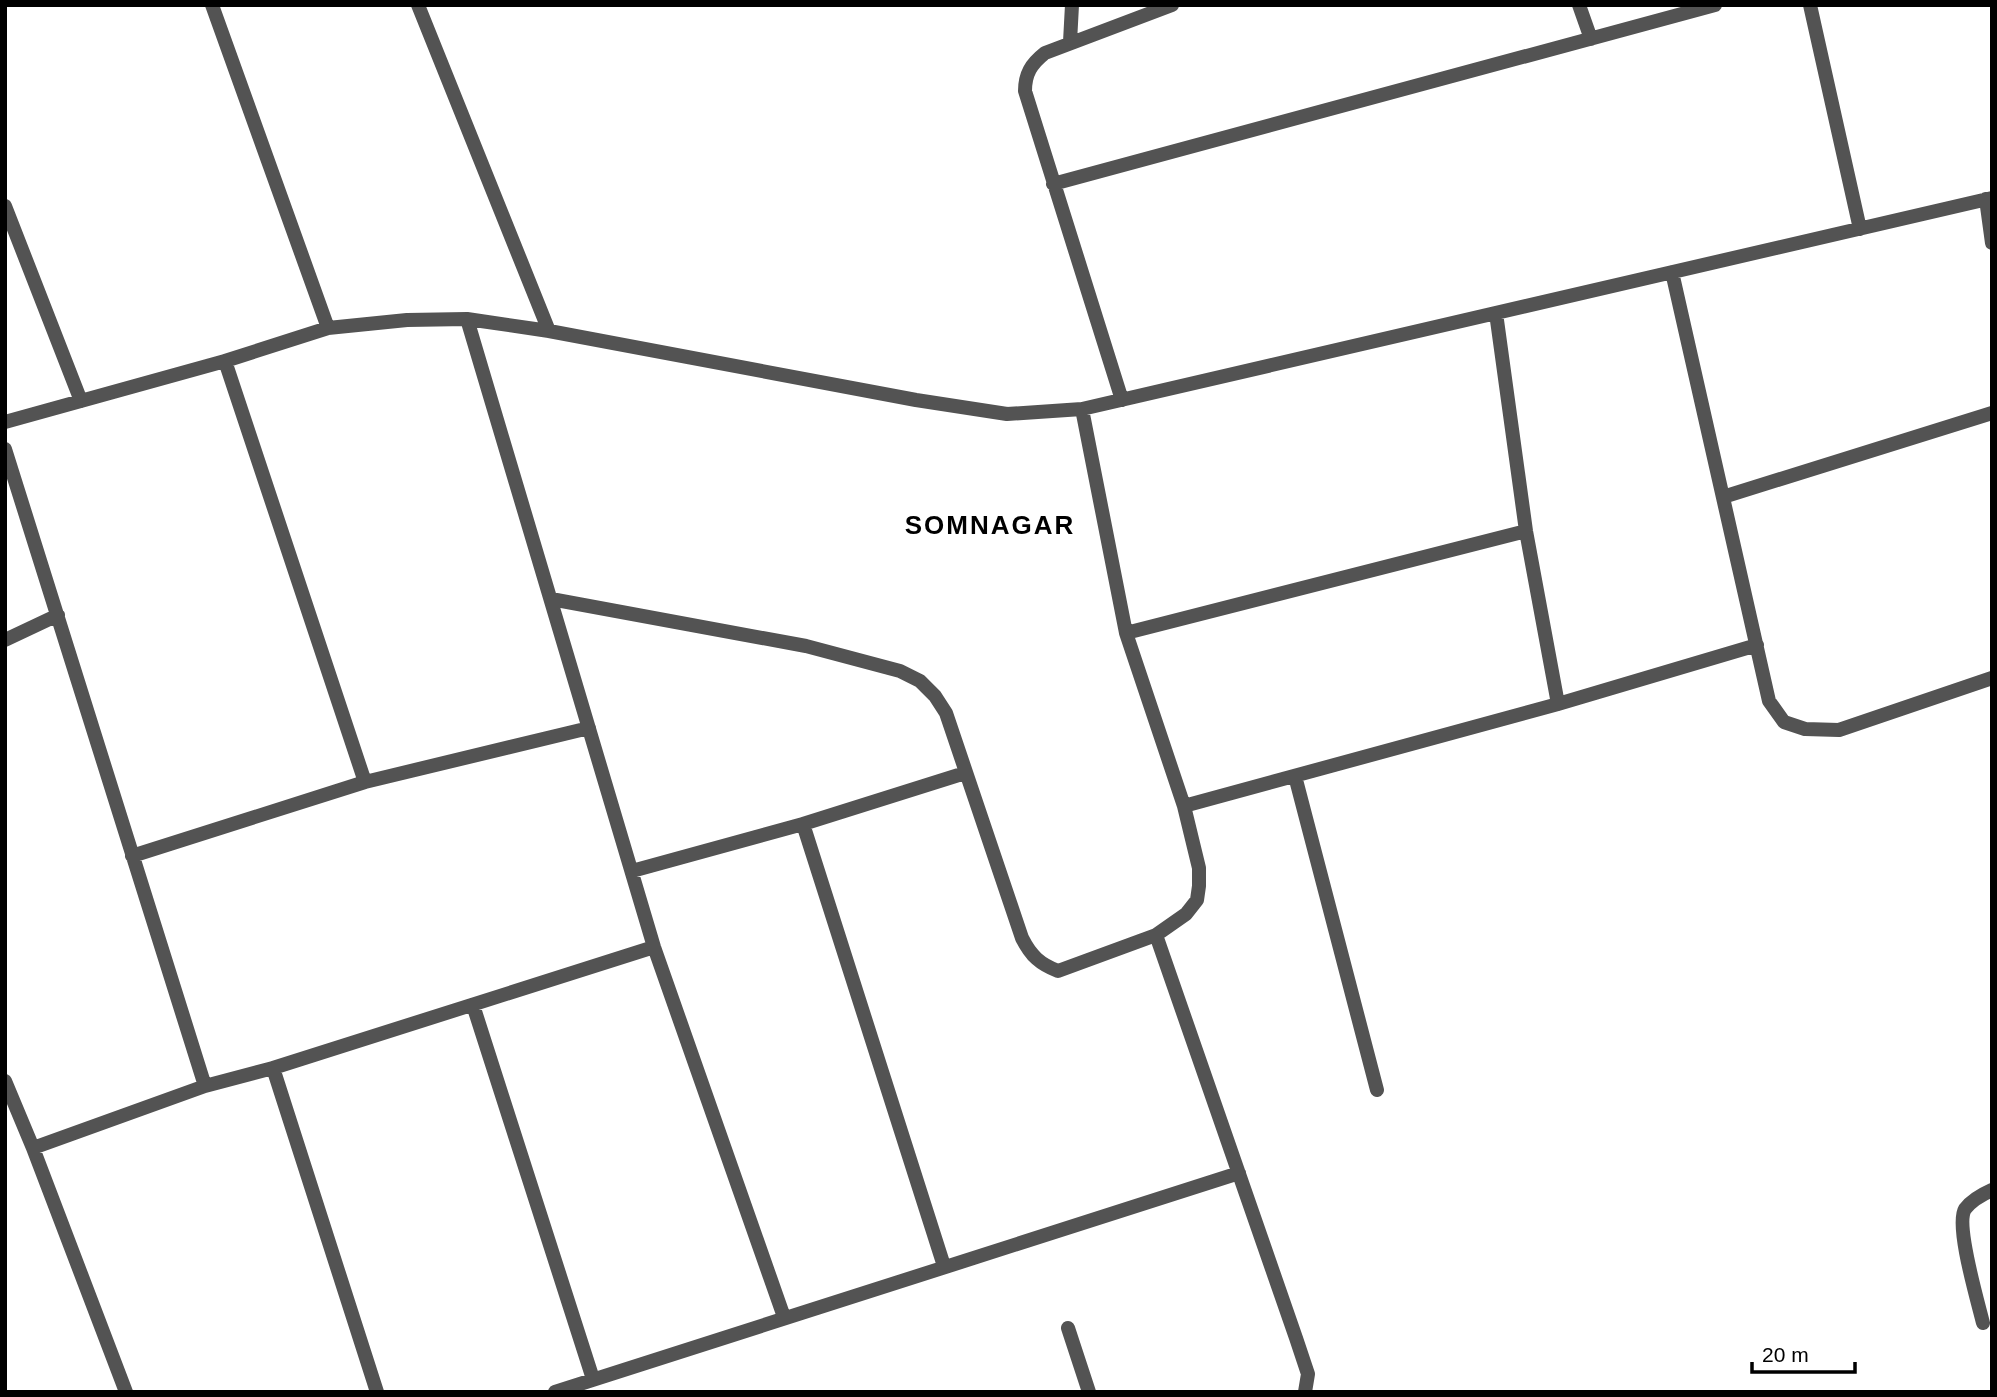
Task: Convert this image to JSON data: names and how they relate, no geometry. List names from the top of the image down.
{
  "districts": ["SOMNAGAR"],
  "scale_bar": "20 m"
}
